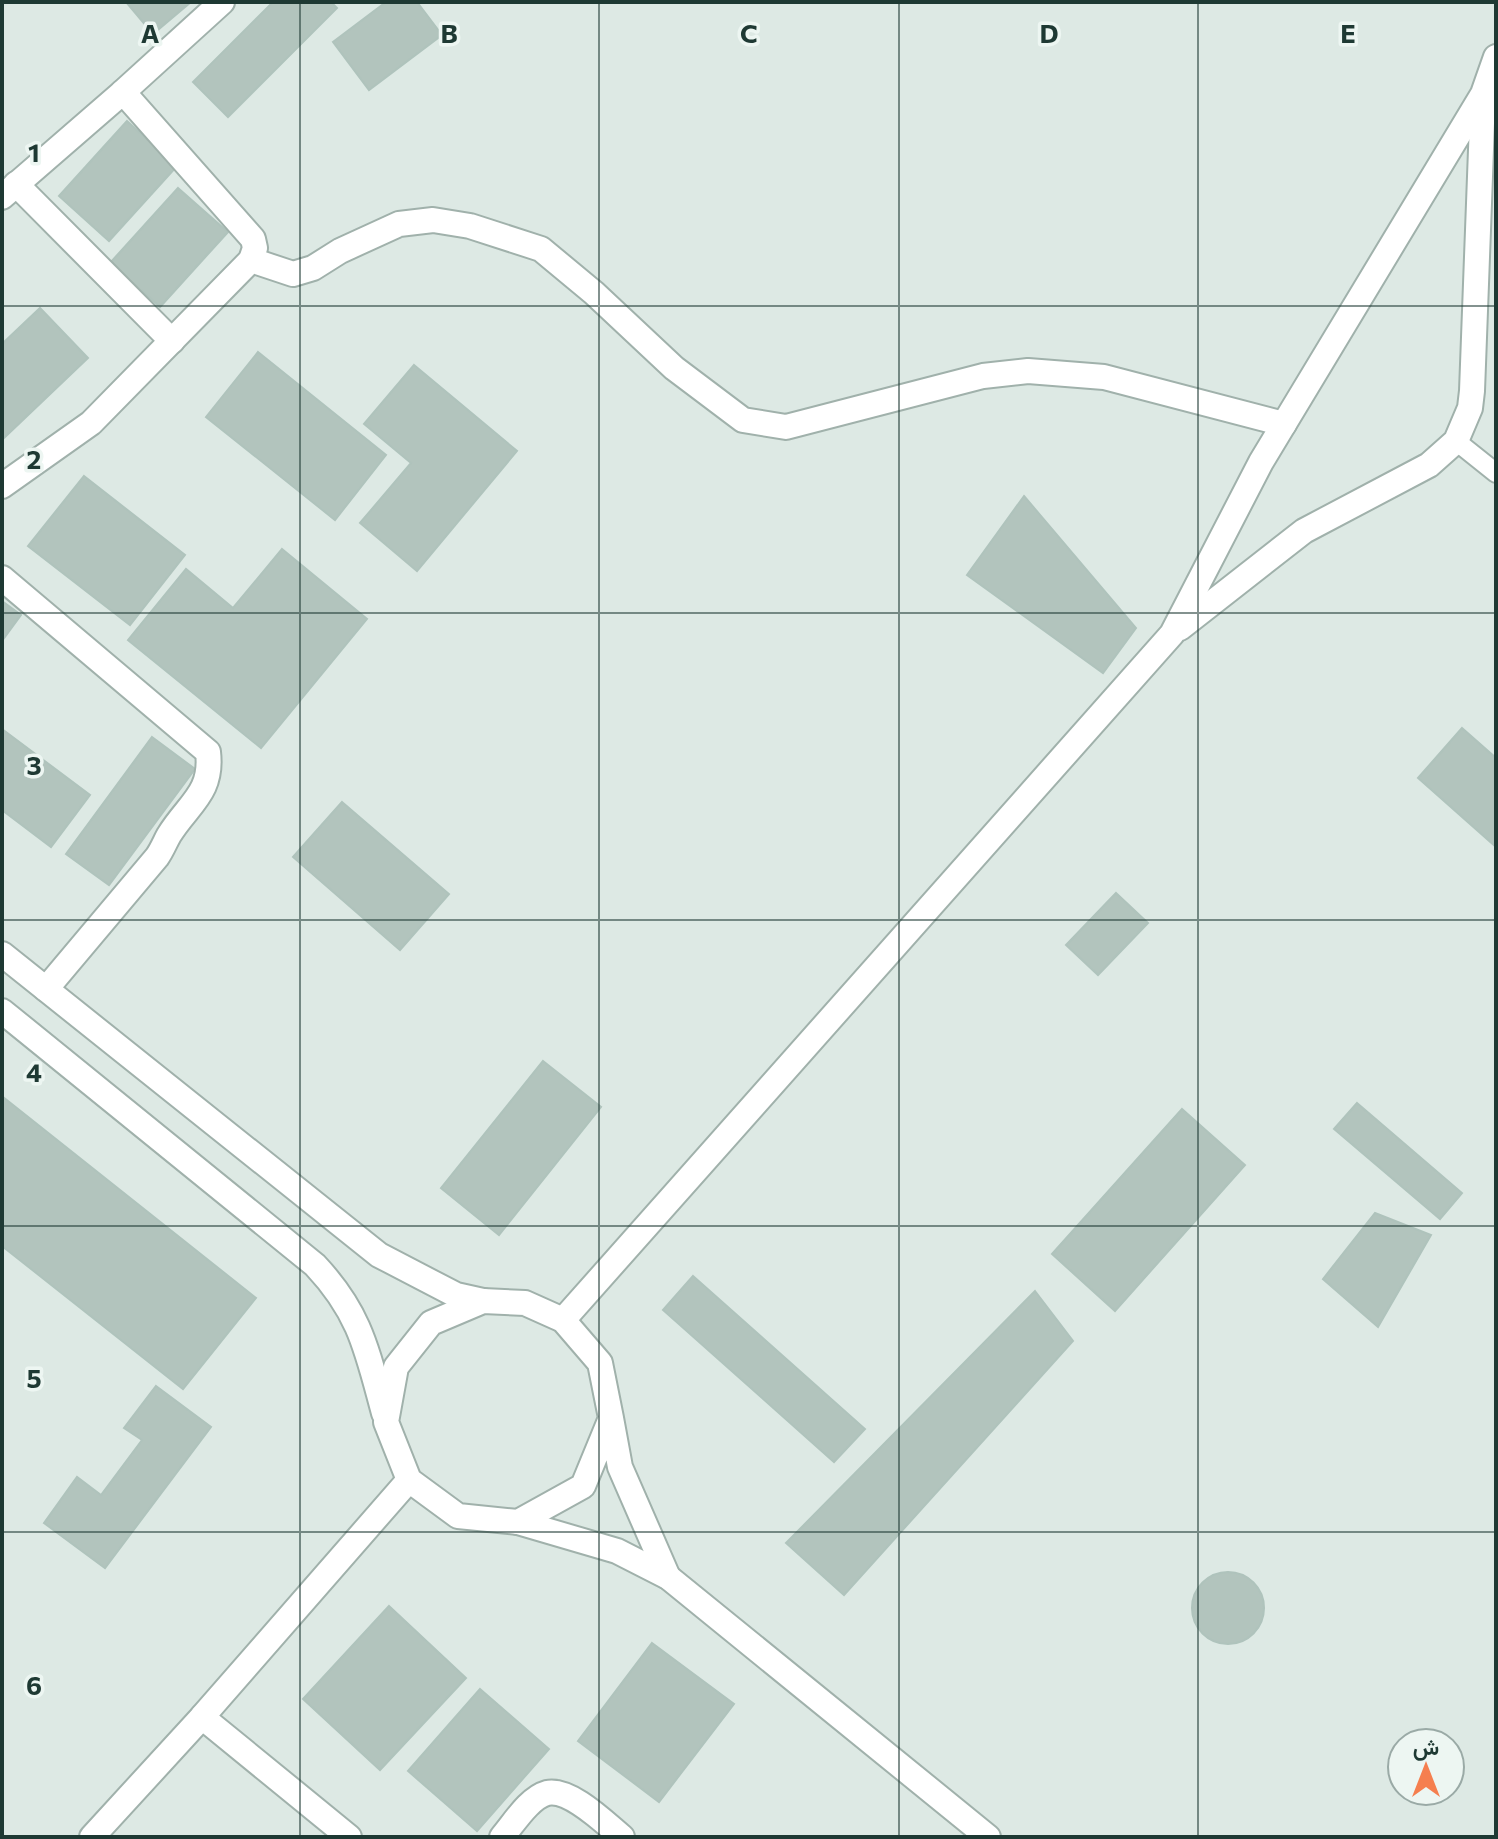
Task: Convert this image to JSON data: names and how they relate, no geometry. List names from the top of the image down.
{
  "north": "top",
  "grid": {
    "columns": [
      "A",
      "B",
      "C",
      "D",
      "E"
    ],
    "rows": [
      "1",
      "2",
      "3",
      "4",
      "5",
      "6"
    ]
  }
}
